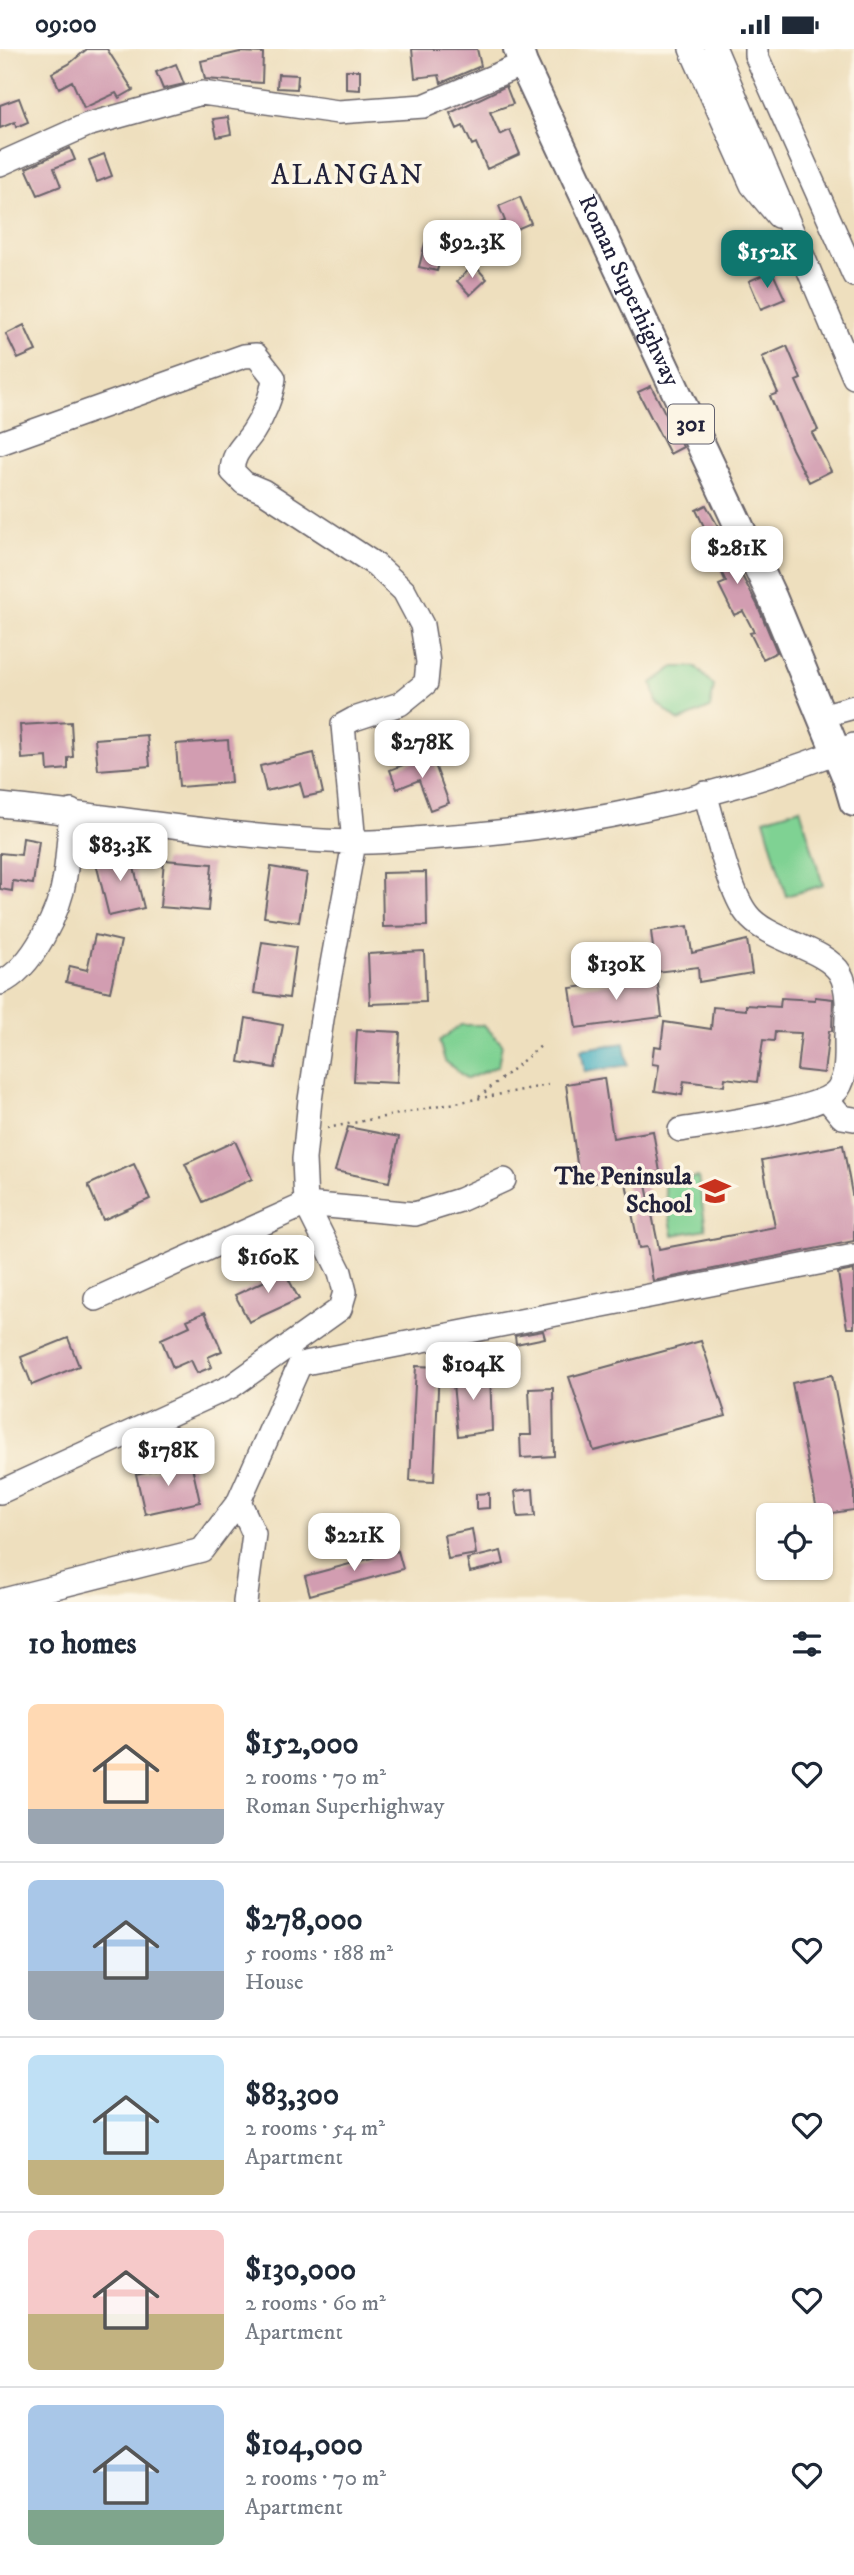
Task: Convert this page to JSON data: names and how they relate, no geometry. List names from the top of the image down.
{
  "streets": {
    "main road": ["Roman Superhighway", "301"]
  },
  "districts": ["ALANGAN"],
  "places": {
    "school or university": ["The Peninsula School"]
  },
  "page": {
    "status": "09:00",
    "price": [
      "$92.3K",
      "$152K",
      "$281K",
      "$278K",
      "$83.3K",
      "$130K",
      "$160K",
      "$104K",
      "$178K",
      "$221K"
    ],
    "heading": "10 homes",
    "list": [
      {
        "name": "$152,000",
        "note": "2 rooms · 70 m² · Roman Superhighway"
      },
      {
        "name": "$278,000",
        "note": "5 rooms · 188 m² · House"
      },
      {
        "name": "$83,300",
        "note": "2 rooms · 54 m² · Apartment"
      },
      {
        "name": "$130,000",
        "note": "2 rooms · 60 m² · Apartment"
      },
      {
        "name": "$104,000",
        "note": "2 rooms · 70 m² · Apartment"
      }
    ]
  }
}
